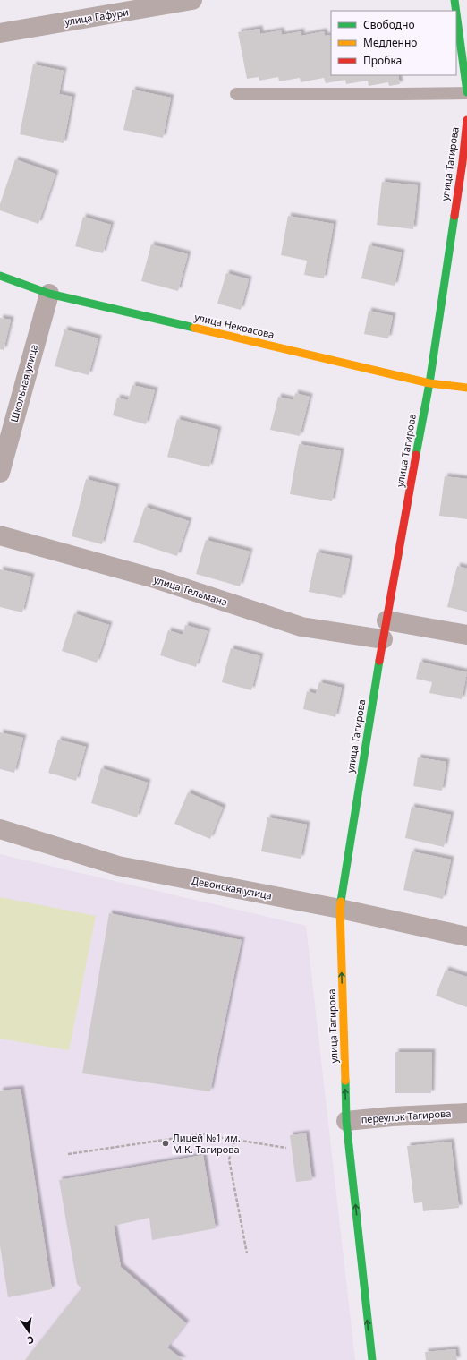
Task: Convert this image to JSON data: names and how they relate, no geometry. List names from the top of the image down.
{
  "streets": {
    "street": [
      "улица Гафури",
      "улица Тагирова",
      "улица Некрасова",
      "Школьная улица",
      "улица Тельмана",
      "Девонская улица",
      "переулок Тагирова"
    ]
  },
  "crossings": [
    ["улица Тагирова", "улица Некрасова"],
    ["улица Тагирова", "улица Тельмана"],
    ["улица Тагирова", "Девонская улица"],
    ["улица Тагирова", "переулок Тагирова"],
    ["улица Некрасова", "Школьная улица"]
  ],
  "one_way": ["улица Тагирова"],
  "places": ["Лицей №1 им. М.К. Тагирова"],
  "legend": ["Свободно", "Медленно", "Пробка"],
  "north": "bottom"
}
